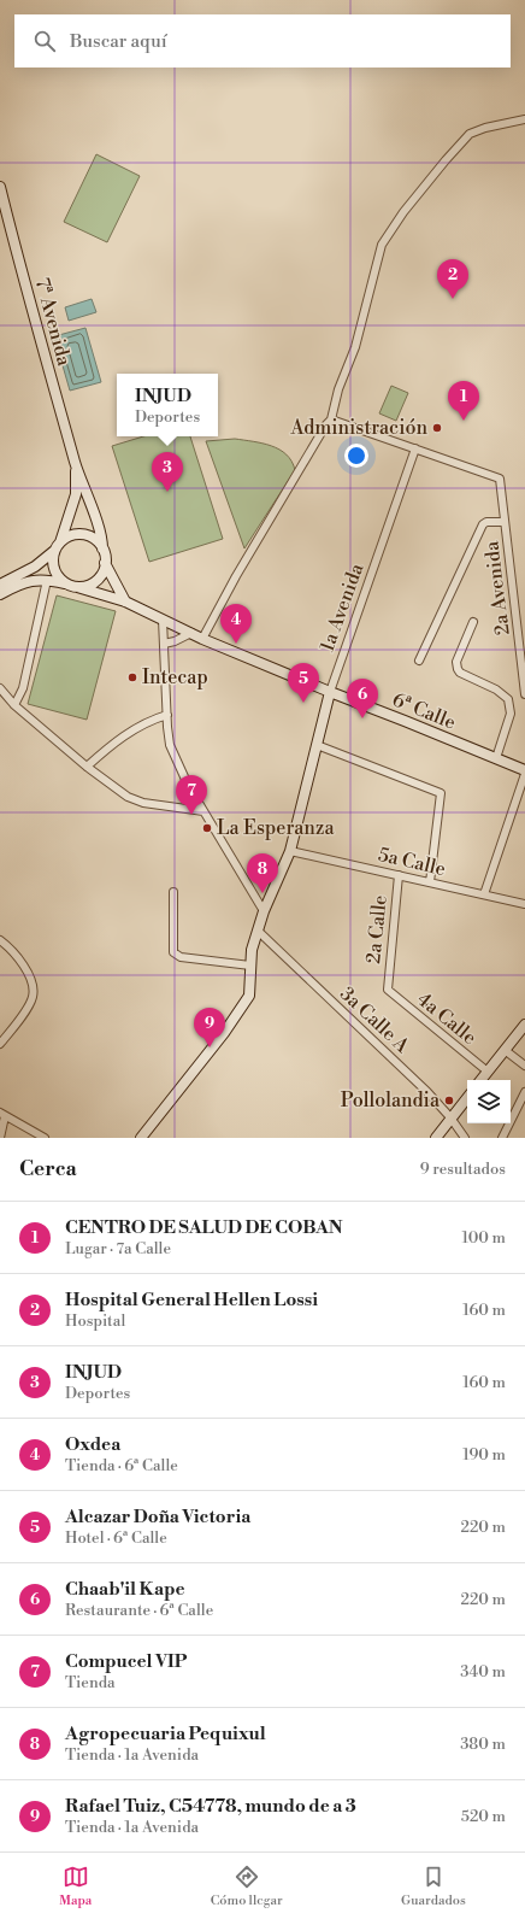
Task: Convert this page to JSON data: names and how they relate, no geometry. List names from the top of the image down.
{
  "streets": {
    "main road": ["7ª Avenida", "1a Avenida", "6ª Calle"],
    "street": [
      "2a Avenida",
      "5a Calle",
      "2a Calle",
      "4a Calle",
      "3a Calle A"
    ]
  },
  "crossings": [
    ["7ª Avenida", "6ª Calle"],
    ["2a Avenida", "1a Avenida"],
    ["1a Avenida", "6ª Calle"],
    ["1a Avenida", "5a Calle"],
    ["1a Avenida", "3a Calle A"],
    ["5a Calle", "2a Calle"],
    ["2a Calle", "4a Calle"]
  ],
  "places": [
    "Administración",
    "Intecap",
    "La Esperanza",
    "Pollolandia"
  ],
  "page": {
    "search": "Buscar aquí",
    "pins": [
      "2",
      "1",
      "3",
      "4",
      "5",
      "6",
      "7",
      "8",
      "9"
    ],
    "popup": ["INJUD", "Deportes"],
    "heading": ["Cerca", "9 resultados"],
    "list": [
      {
        "mark": "1",
        "name": "CENTRO DE SALUD DE COBAN",
        "note": "Lugar · 7a Calle",
        "value": "100 m"
      },
      {
        "mark": "2",
        "name": "Hospital General Hellen Lossi",
        "note": "Hospital",
        "value": "160 m"
      },
      {
        "mark": "3",
        "name": "INJUD",
        "note": "Deportes",
        "value": "160 m"
      },
      {
        "mark": "4",
        "name": "Oxdea",
        "note": "Tienda · 6ª Calle",
        "value": "190 m"
      },
      {
        "mark": "5",
        "name": "Alcazar Doña Victoria",
        "note": "Hotel · 6ª Calle",
        "value": "220 m"
      },
      {
        "mark": "6",
        "name": "Chaab'il Kape",
        "note": "Restaurante · 6ª Calle",
        "value": "220 m"
      },
      {
        "mark": "7",
        "name": "Compucel VIP",
        "note": "Tienda",
        "value": "340 m"
      },
      {
        "mark": "8",
        "name": "Agropecuaria Pequixul",
        "note": "Tienda · 1a Avenida",
        "value": "380 m"
      },
      {
        "mark": "9",
        "name": "Rafael Tuiz, C54778, mundo de a 3",
        "note": "Tienda · 1a Avenida",
        "value": "520 m"
      }
    ],
    "nav": ["Mapa", "Cómo llegar", "Guardados"]
  }
}
